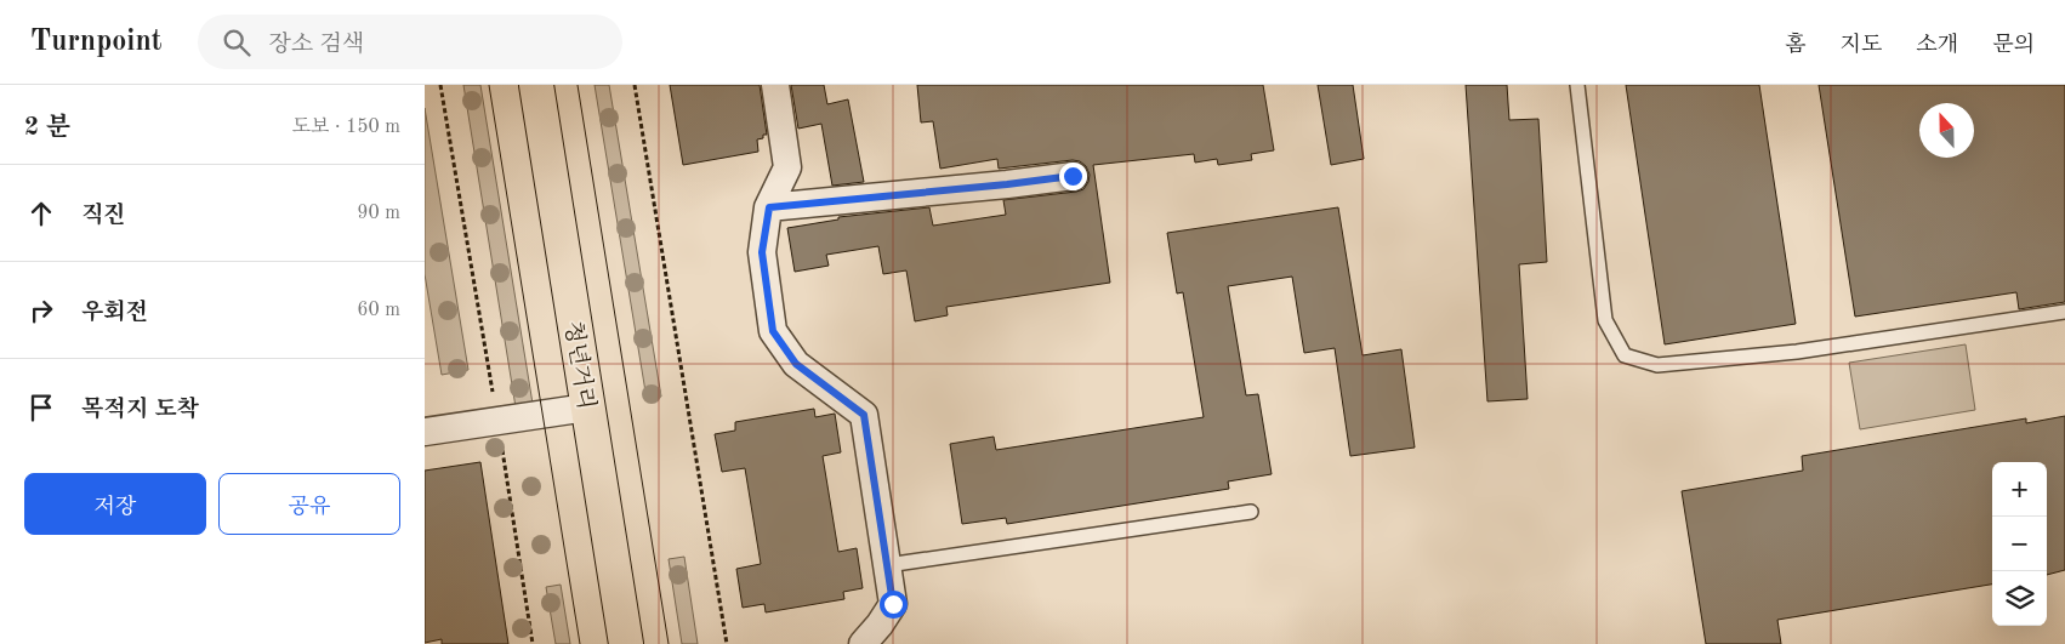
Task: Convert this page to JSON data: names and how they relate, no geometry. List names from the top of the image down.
{
  "streets": {
    "main road": ["청년거리"]
  },
  "north": "top",
  "page": {
    "header": "Turnpoint",
    "search": "장소 검색",
    "nav": [
      "홈",
      "지도",
      "소개",
      "문의"
    ],
    "heading": ["2 분", "도보 · 150 m"],
    "list": [
      ["직진", "90 m"],
      ["우회전", "60 m"],
      "목적지 도착"
    ],
    "buttons": ["저장", "공유"],
    "map_buttons": ["+", "−"]
  }
}
